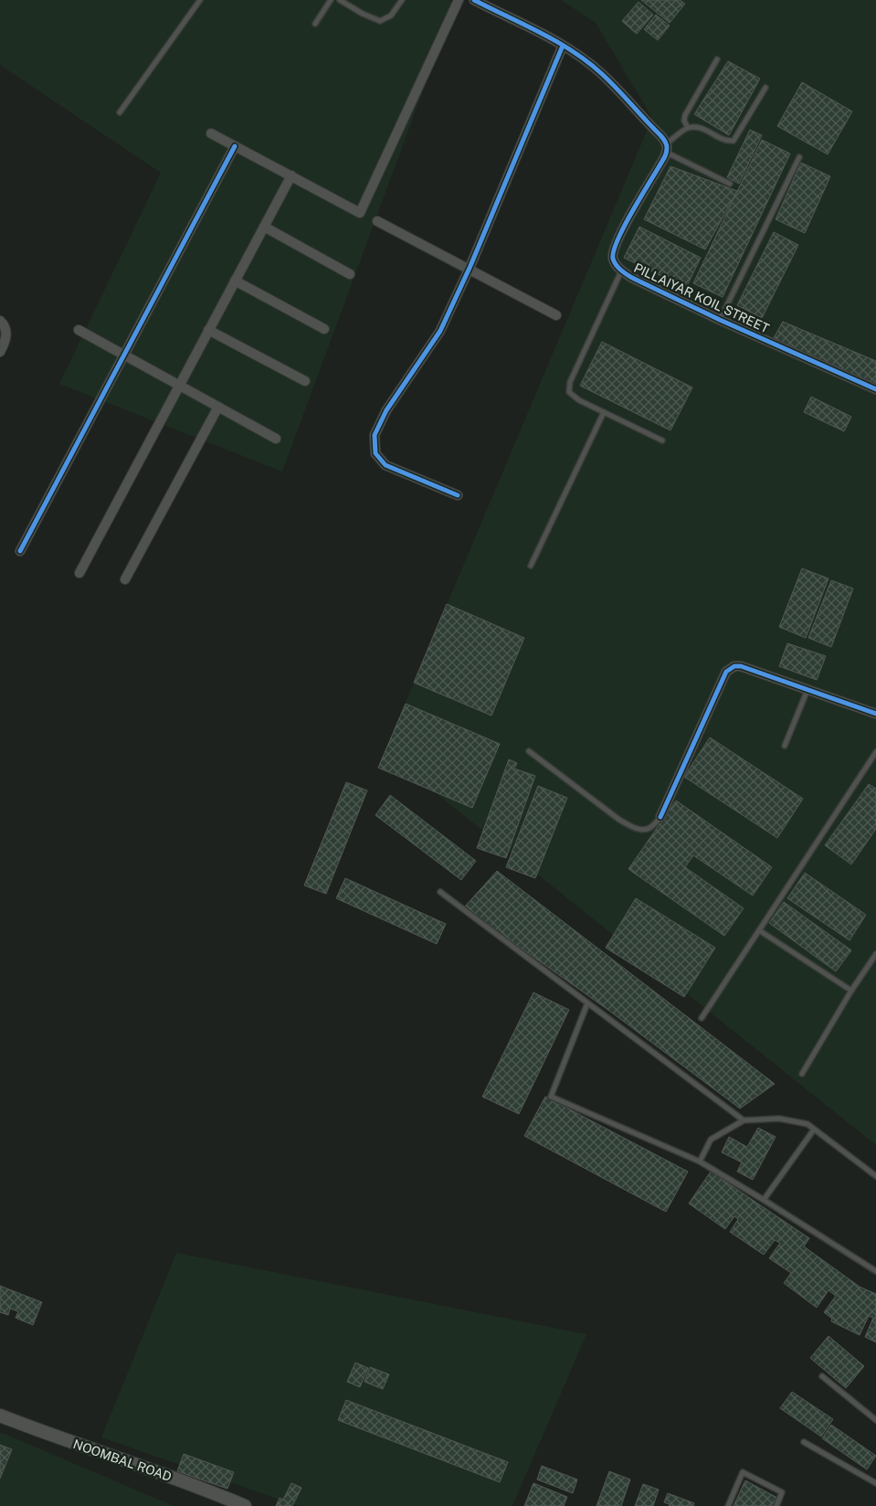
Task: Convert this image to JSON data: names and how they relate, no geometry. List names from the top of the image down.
{
  "streets": {
    "street": ["PILLAIYAR KOIL STREET", "NOOMBAL ROAD"]
  }
}
